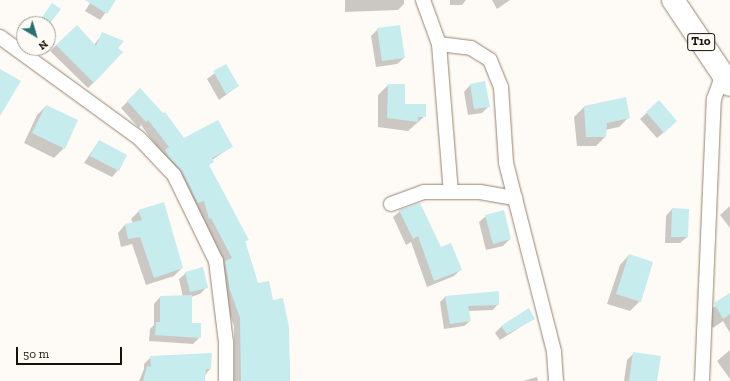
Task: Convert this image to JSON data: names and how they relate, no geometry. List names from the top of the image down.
{
  "streets": {
    "highway": ["T10"]
  },
  "scale_bar": "50 m",
  "north": "bottom right"
}
